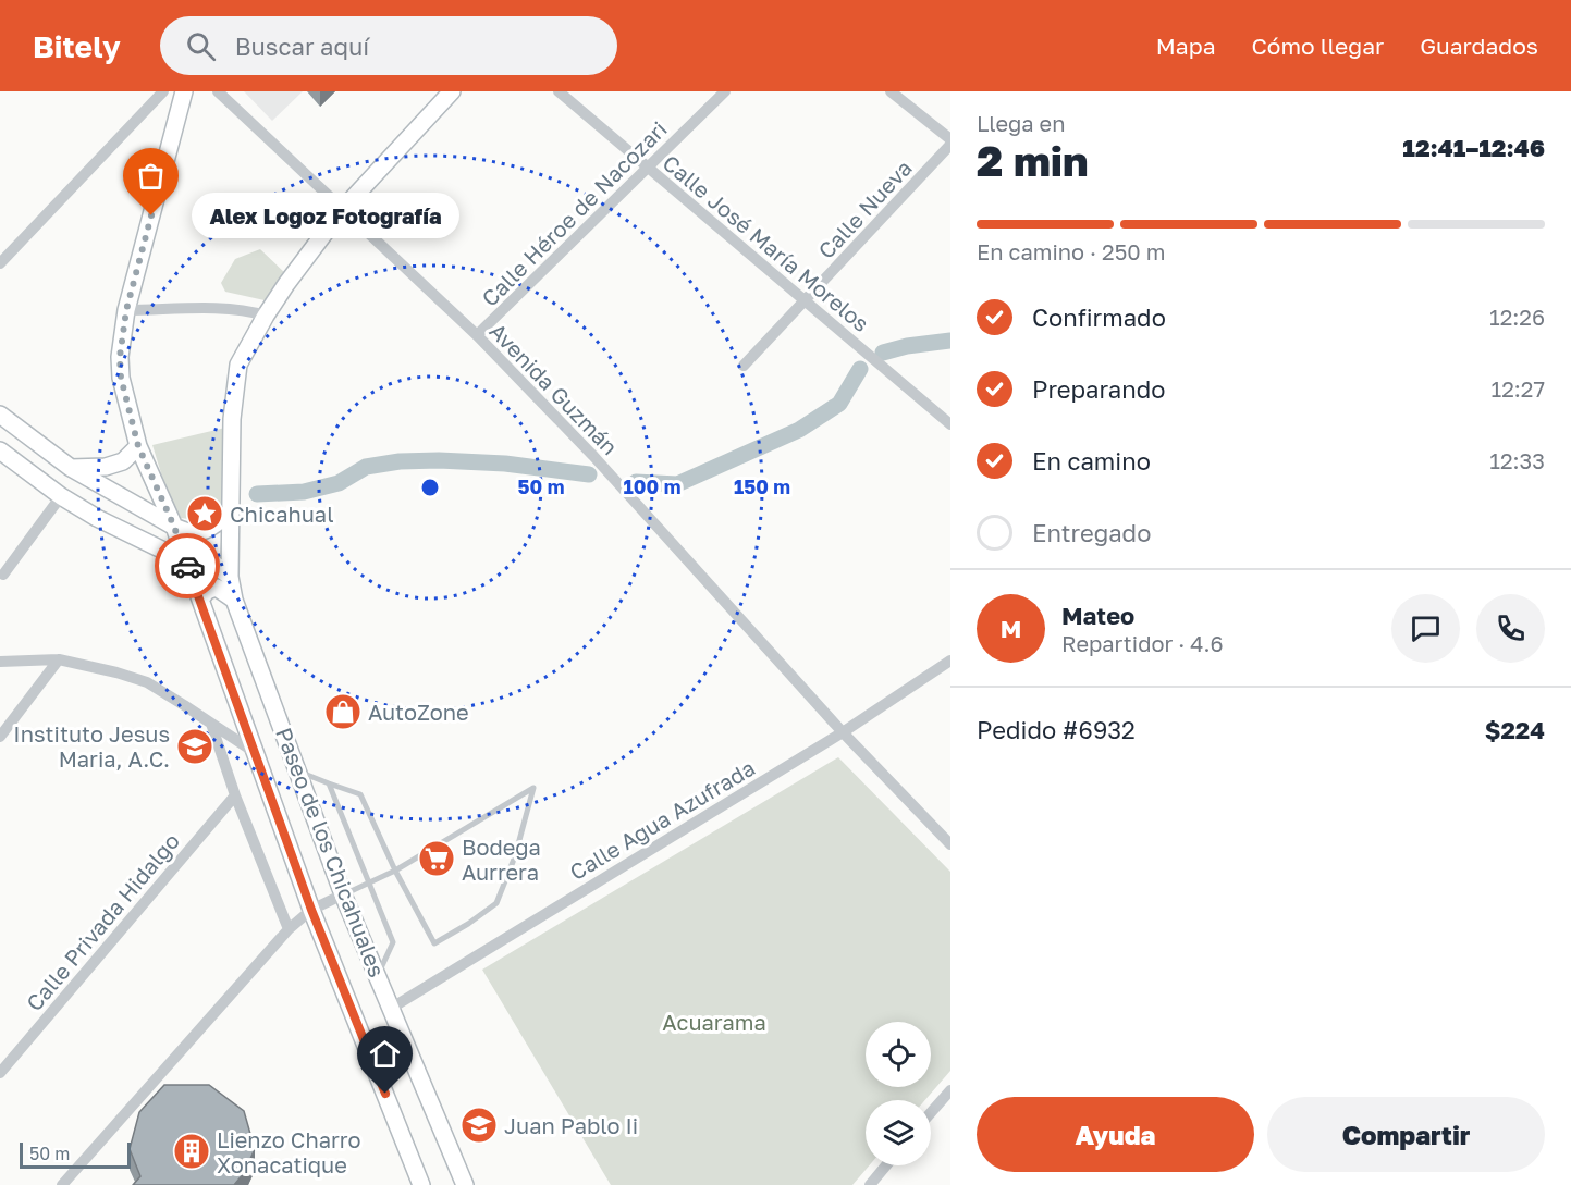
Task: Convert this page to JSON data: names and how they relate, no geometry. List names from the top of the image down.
{
  "streets": {
    "main road": ["Paseo de los Chicahuales"],
    "street": [
      "Calle Nueva",
      "Calle Héroe de Nacozari",
      "Calle José María Morelos",
      "Avenida Guzmán",
      "Calle Agua Azufrada",
      "Calle Privada Hidalgo"
    ]
  },
  "crossings": [
    ["Calle Nueva", "Calle José María Morelos"],
    ["Calle Héroe de Nacozari", "Calle José María Morelos"],
    ["Calle Héroe de Nacozari", "Avenida Guzmán"],
    ["Avenida Guzmán", "Calle Agua Azufrada"],
    ["Avenida Guzmán", "Paseo de los Chicahuales"],
    ["Calle Agua Azufrada", "Paseo de los Chicahuales"]
  ],
  "parks": ["Acuarama"],
  "places": {
    "other": ["Alex Logoz Fotografía"],
    "place": ["Chicahual"],
    "shop": ["AutoZone"],
    "school or university": ["Instituto Jesus Maria, A.C.", "Juan Pablo Ii"],
    "supermarket": ["Bodega Aurrera"],
    "building": ["Lienzo Charro Xonacatique"]
  },
  "scale_bar": "50 m",
  "page": {
    "header": "Bitely",
    "search": "Buscar aquí",
    "nav": ["Mapa", "Cómo llegar", "Guardados"],
    "heading": ["2 min", "Llega en", "12:41–12:46"],
    "panel": [
      "Mateo",
      "Repartidor · 4.6",
      "Pedido #6932",
      "$224"
    ],
    "bubble": "Alex Logoz Fotografía",
    "bar": "En camino · 250 m",
    "list": [
      ["Confirmado", "12:26"],
      ["Preparando", "12:27"],
      ["En camino", "12:33"],
      "Entregado"
    ],
    "round": "M",
    "buttons": ["Ayuda", "Compartir"],
    "scale": "50 m"
  },
  "rings": ["50 m", "100 m", "150 m"]
}
